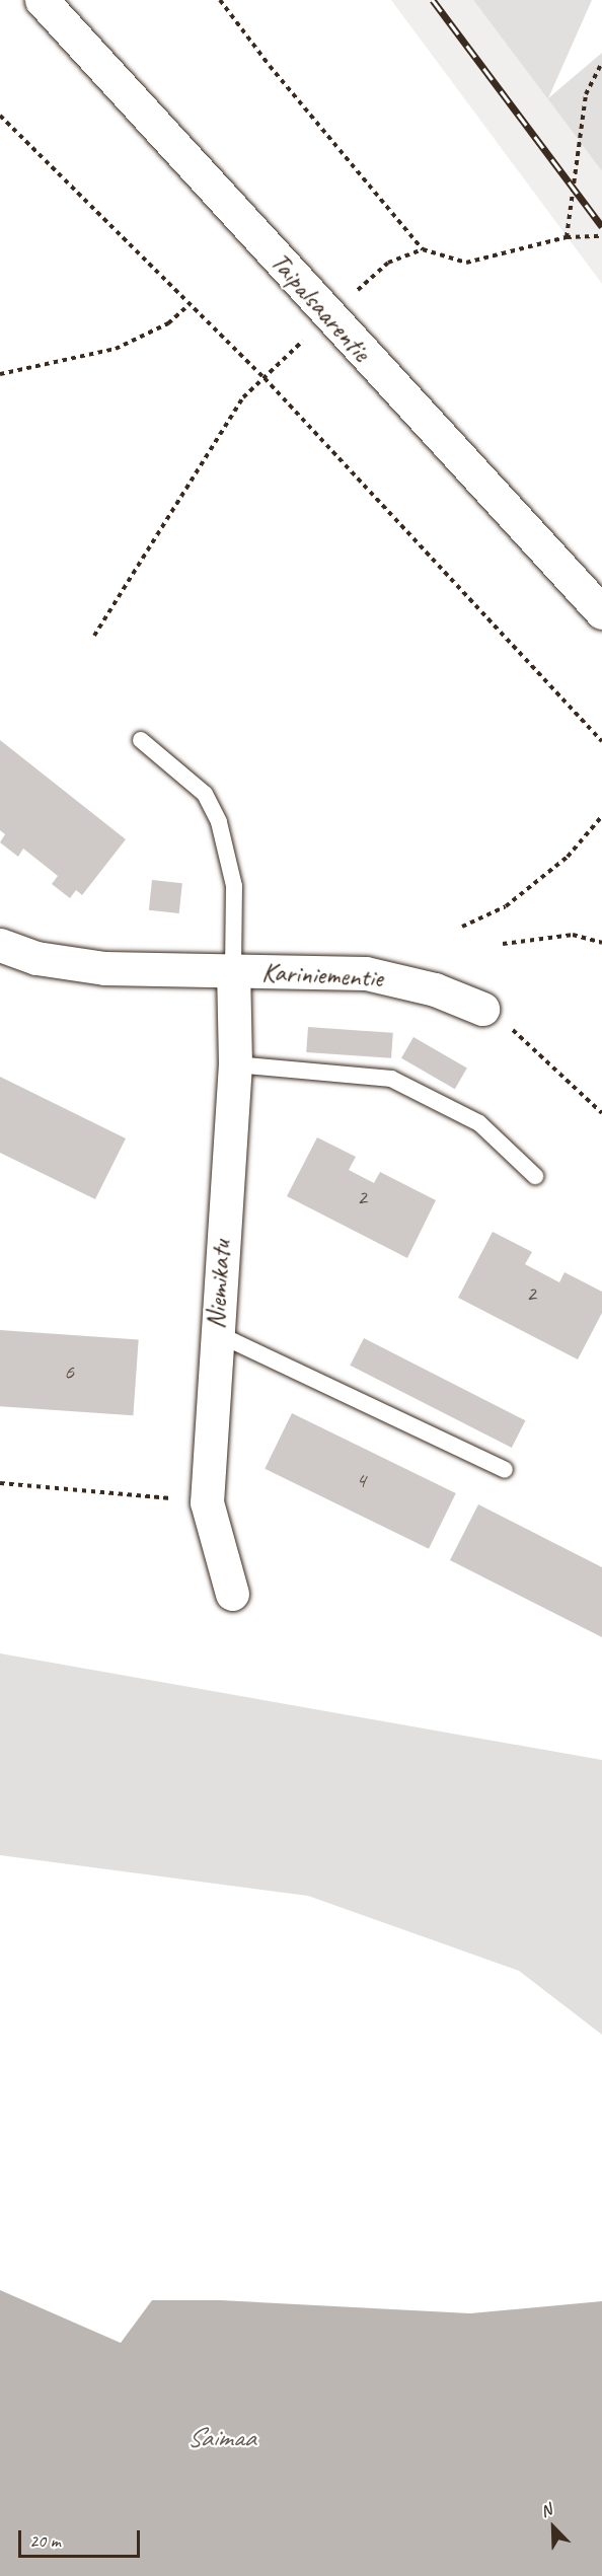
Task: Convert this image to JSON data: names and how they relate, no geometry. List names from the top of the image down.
{
  "streets": {
    "street": ["Taipalsaarentie", "Kariniementie", "Niemikatu"]
  },
  "crossings": [
    ["Kariniementie", "Niemikatu"]
  ],
  "water": ["Saimaa"],
  "house_numbers": [
    "2",
    "2",
    "6",
    "4"
  ],
  "scale_bar": "20 m",
  "north": "top left"
}
